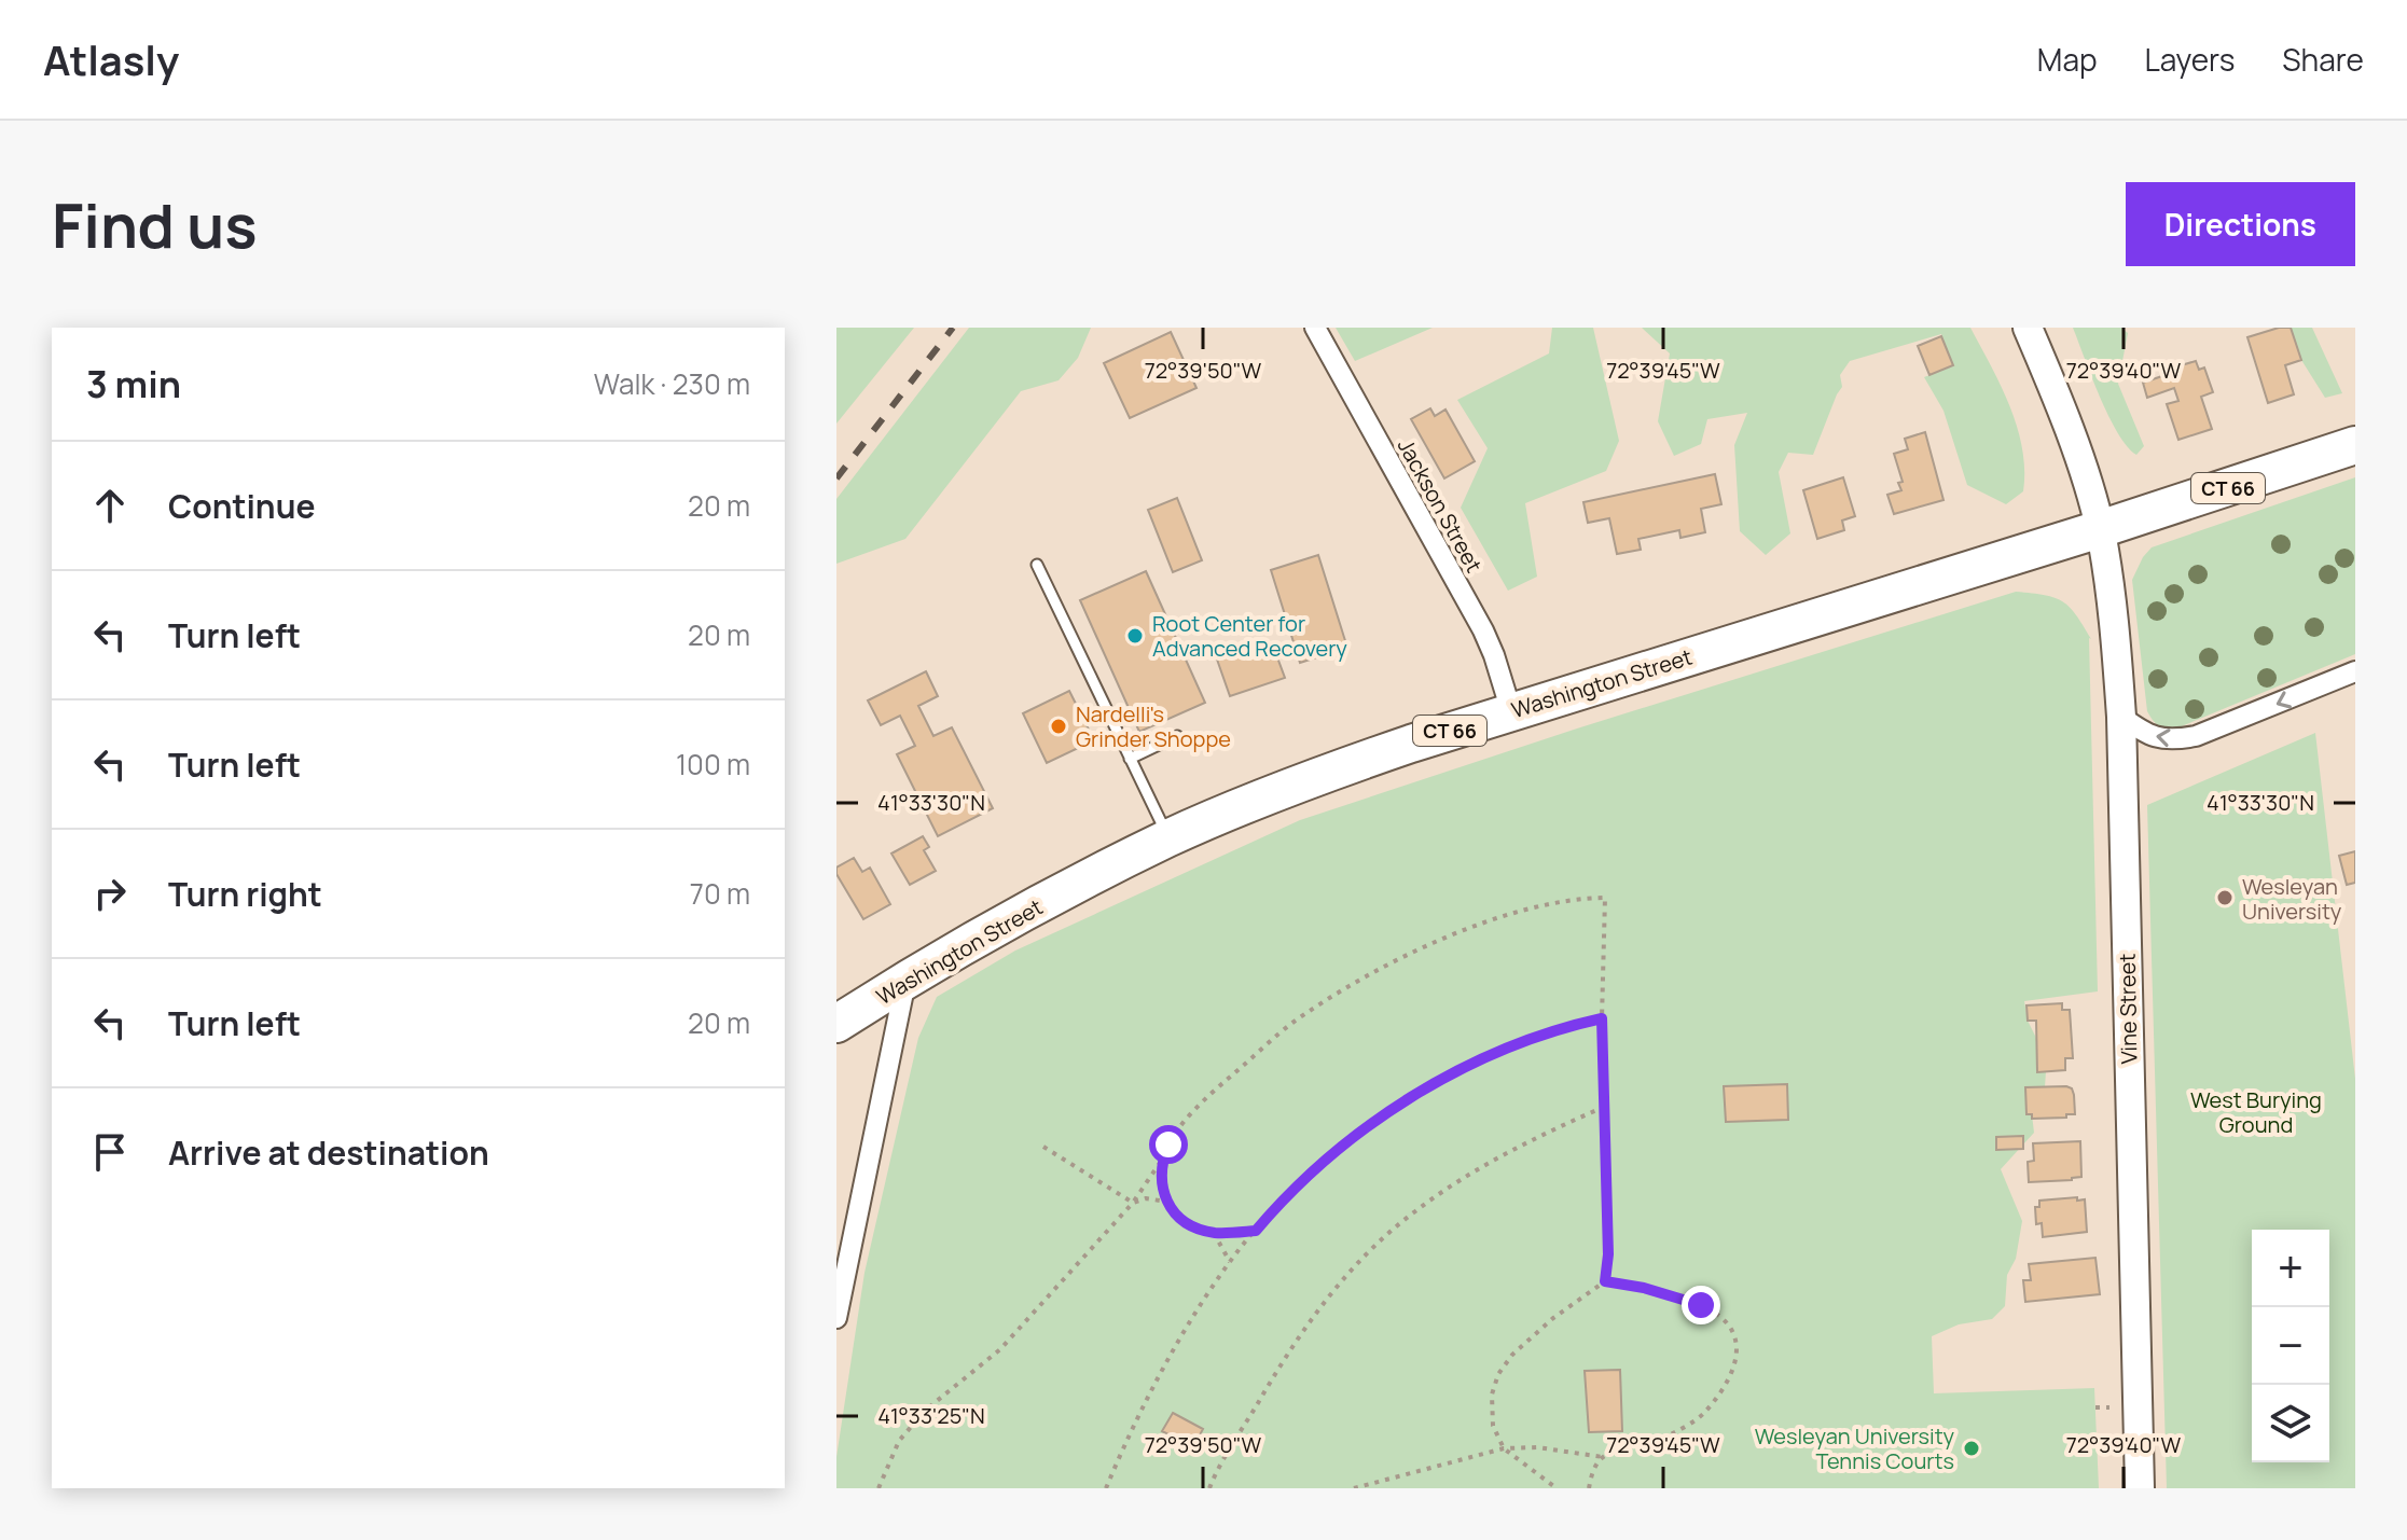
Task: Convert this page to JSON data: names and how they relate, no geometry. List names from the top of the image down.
{
  "streets": {
    "highway": ["CT 66", "Washington Street"],
    "street": ["Jackson Street", "Vine Street"]
  },
  "crossings": [
    ["Jackson Street", "Washington Street"],
    ["Washington Street", "Vine Street"]
  ],
  "parks": ["West Burying Ground"],
  "places": [
    "Root Center for Advanced Recovery",
    "Nardelli's Grinder Shoppe",
    "Wesleyan University",
    "Wesleyan University Tennis Courts"
  ],
  "page": {
    "header": "Atlasly",
    "nav": ["Map", "Layers", "Share"],
    "buttons": "Directions",
    "title": "Find us",
    "heading": ["3 min", "Walk · 230 m"],
    "list": [
      ["Continue", "20 m"],
      ["Turn left", "20 m"],
      ["Turn left", "100 m"],
      ["Turn right", "70 m"],
      ["Turn left", "20 m"],
      "Arrive at destination"
    ],
    "map_buttons": ["+", "−"]
  },
  "coordinates": [
    "72°39'50\"W",
    "72°39'45\"W",
    "72°39'40\"W",
    "41°33'30\"N",
    "41°33'25\"N"
  ]
}
